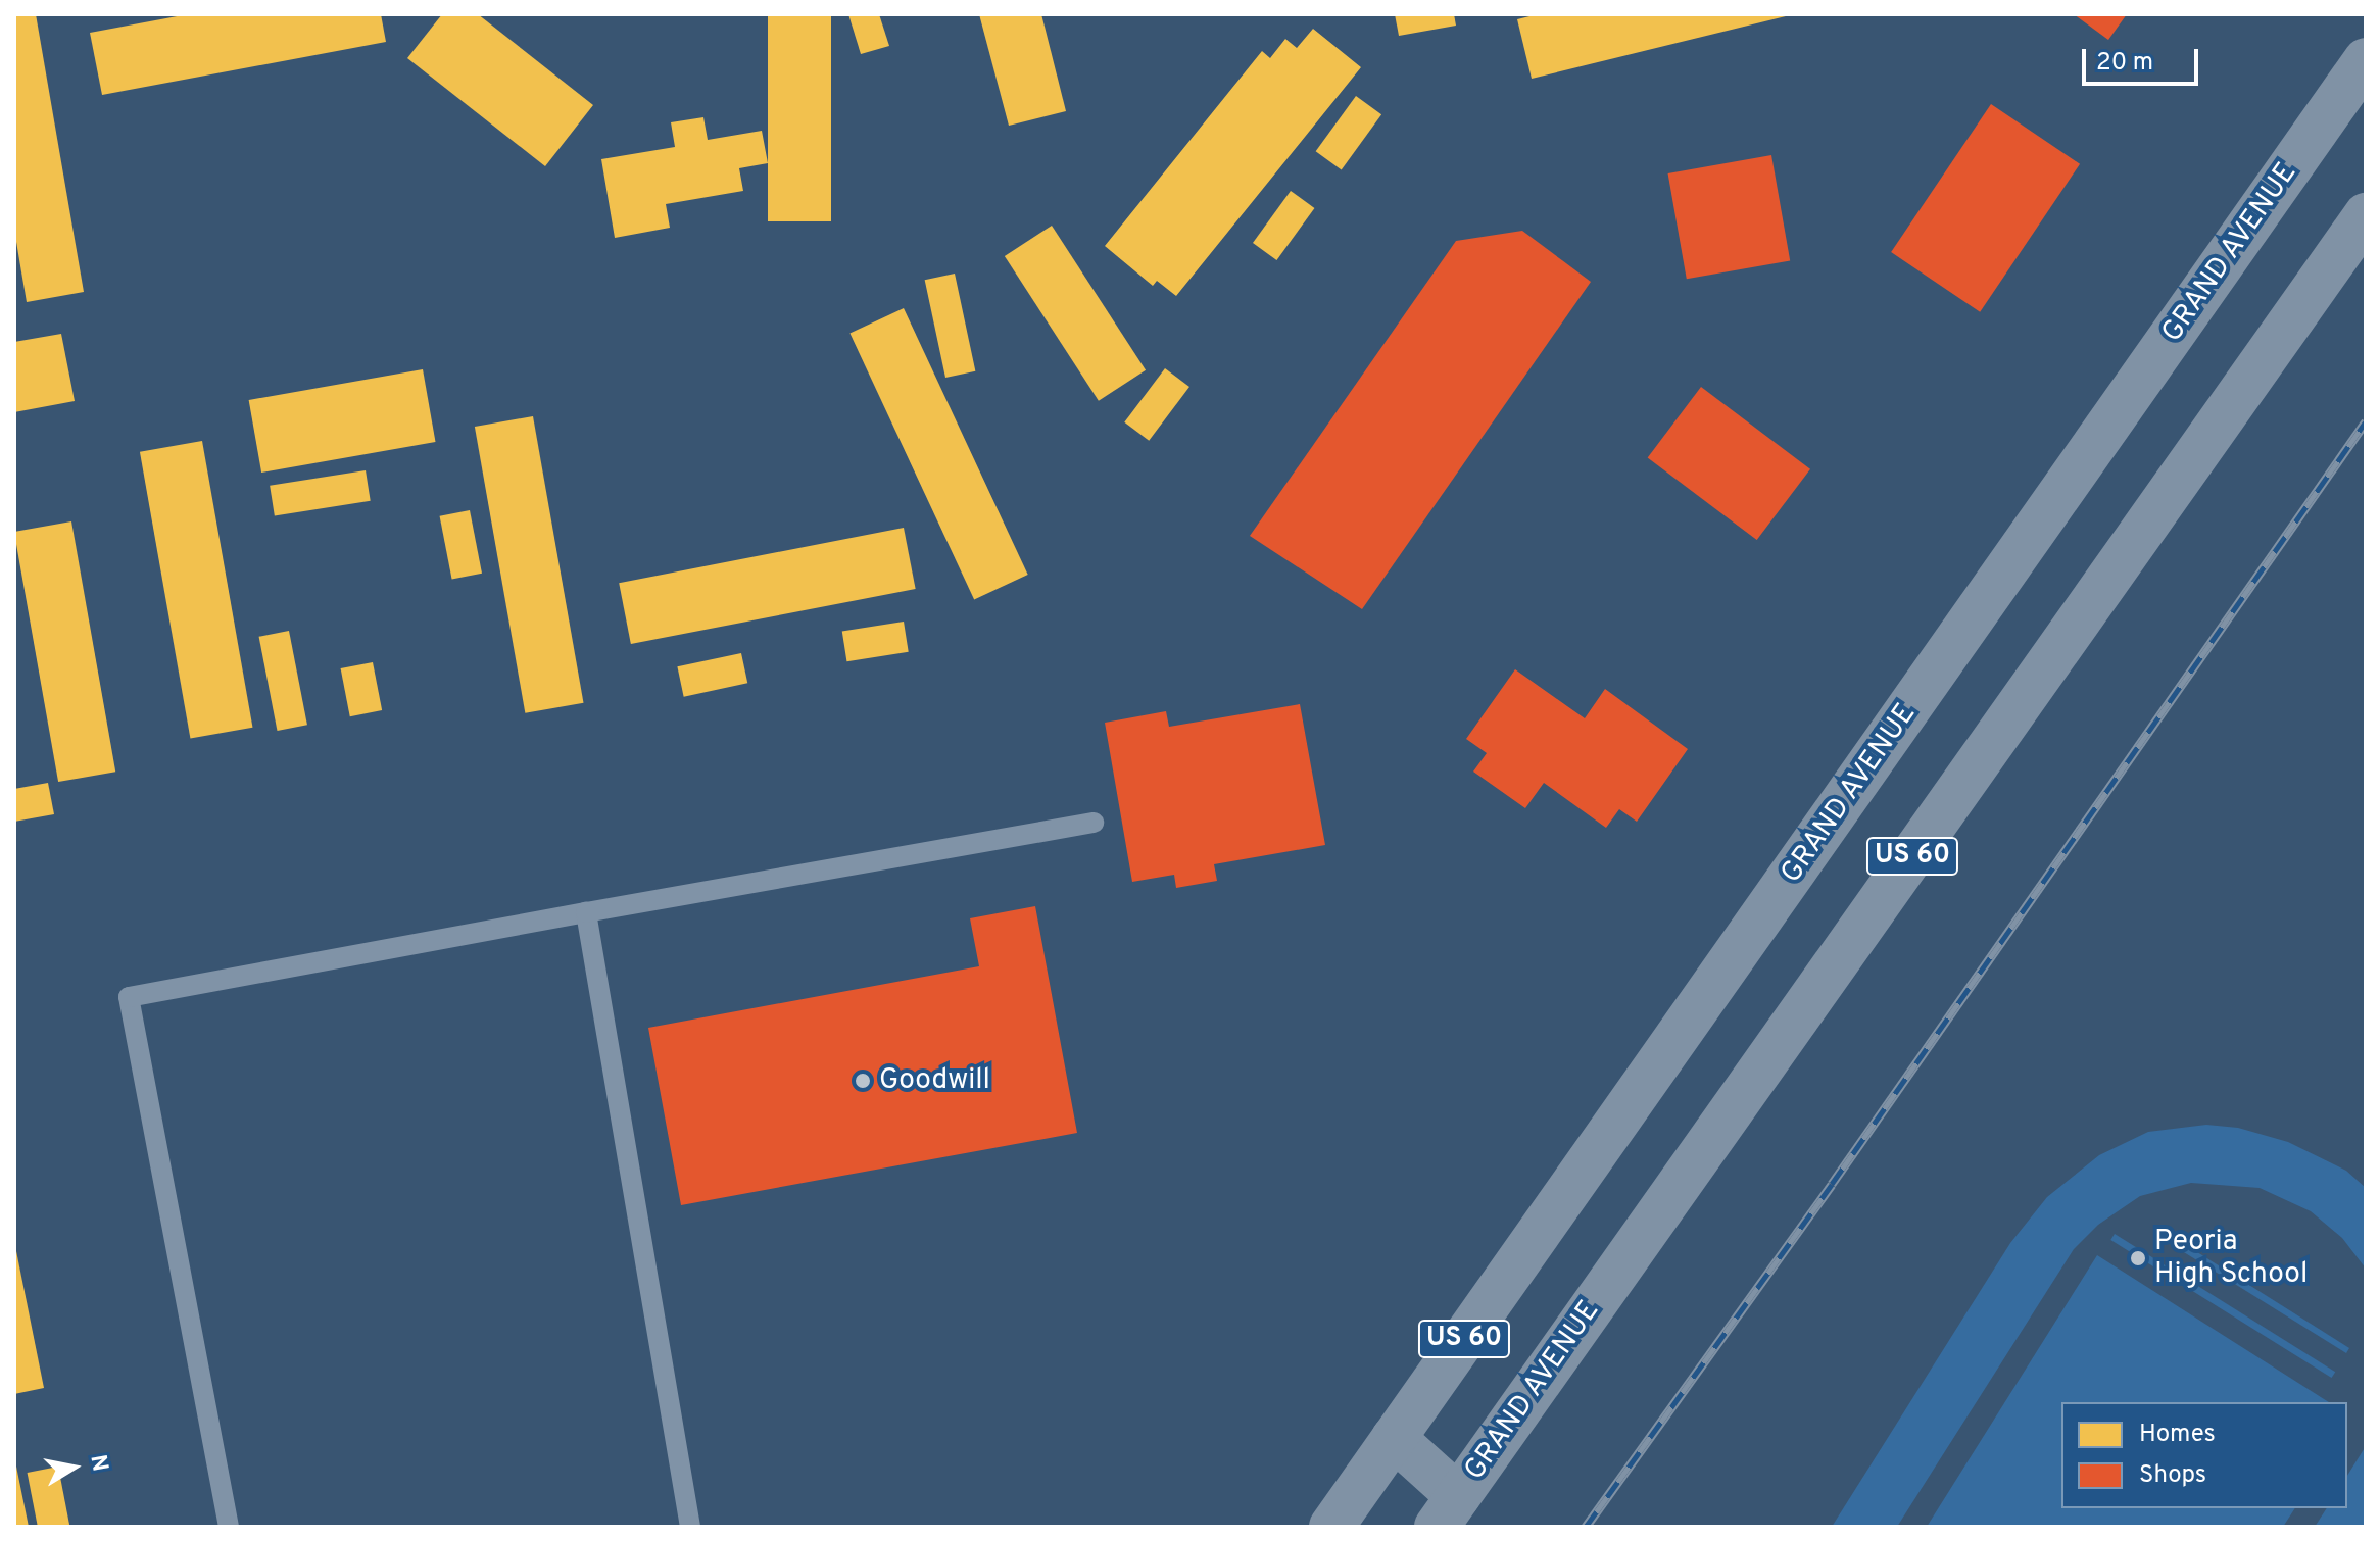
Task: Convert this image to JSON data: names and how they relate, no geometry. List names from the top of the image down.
{
  "streets": {
    "highway": ["GRAND AVENUE", "US 60"]
  },
  "places": ["Goodwill", "Peoria High School"],
  "legend": ["Homes", "Shops"],
  "scale_bar": "20 m",
  "north": "right"
}
